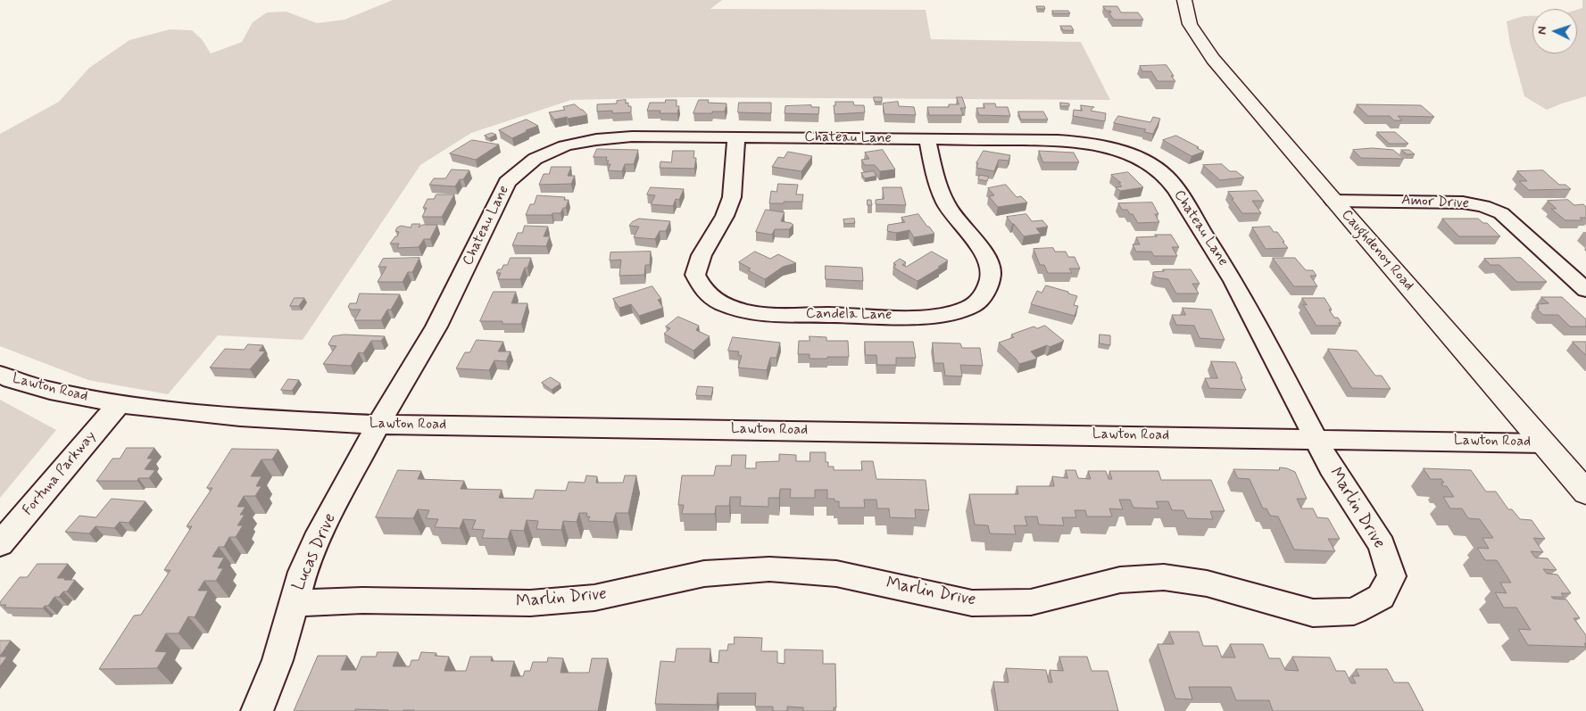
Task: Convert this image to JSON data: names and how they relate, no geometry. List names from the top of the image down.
{
  "streets": {
    "street": [
      "Chateau Lane",
      "Amor Drive",
      "Caughdenoy Road",
      "Candela Lane",
      "Lawton Road",
      "Fortuna Parkway",
      "Marlin Drive",
      "Lucas Drive"
    ]
  },
  "crossings": [
    ["Chateau Lane", "Candela Lane"],
    ["Chateau Lane", "Lawton Road"],
    ["Chateau Lane", "Marlin Drive"],
    ["Chateau Lane", "Lucas Drive"],
    ["Amor Drive", "Caughdenoy Road"],
    ["Caughdenoy Road", "Lawton Road"],
    ["Lawton Road", "Fortuna Parkway"],
    ["Lawton Road", "Marlin Drive"],
    ["Lawton Road", "Lucas Drive"],
    ["Marlin Drive", "Lucas Drive"]
  ],
  "north": "left"
}
